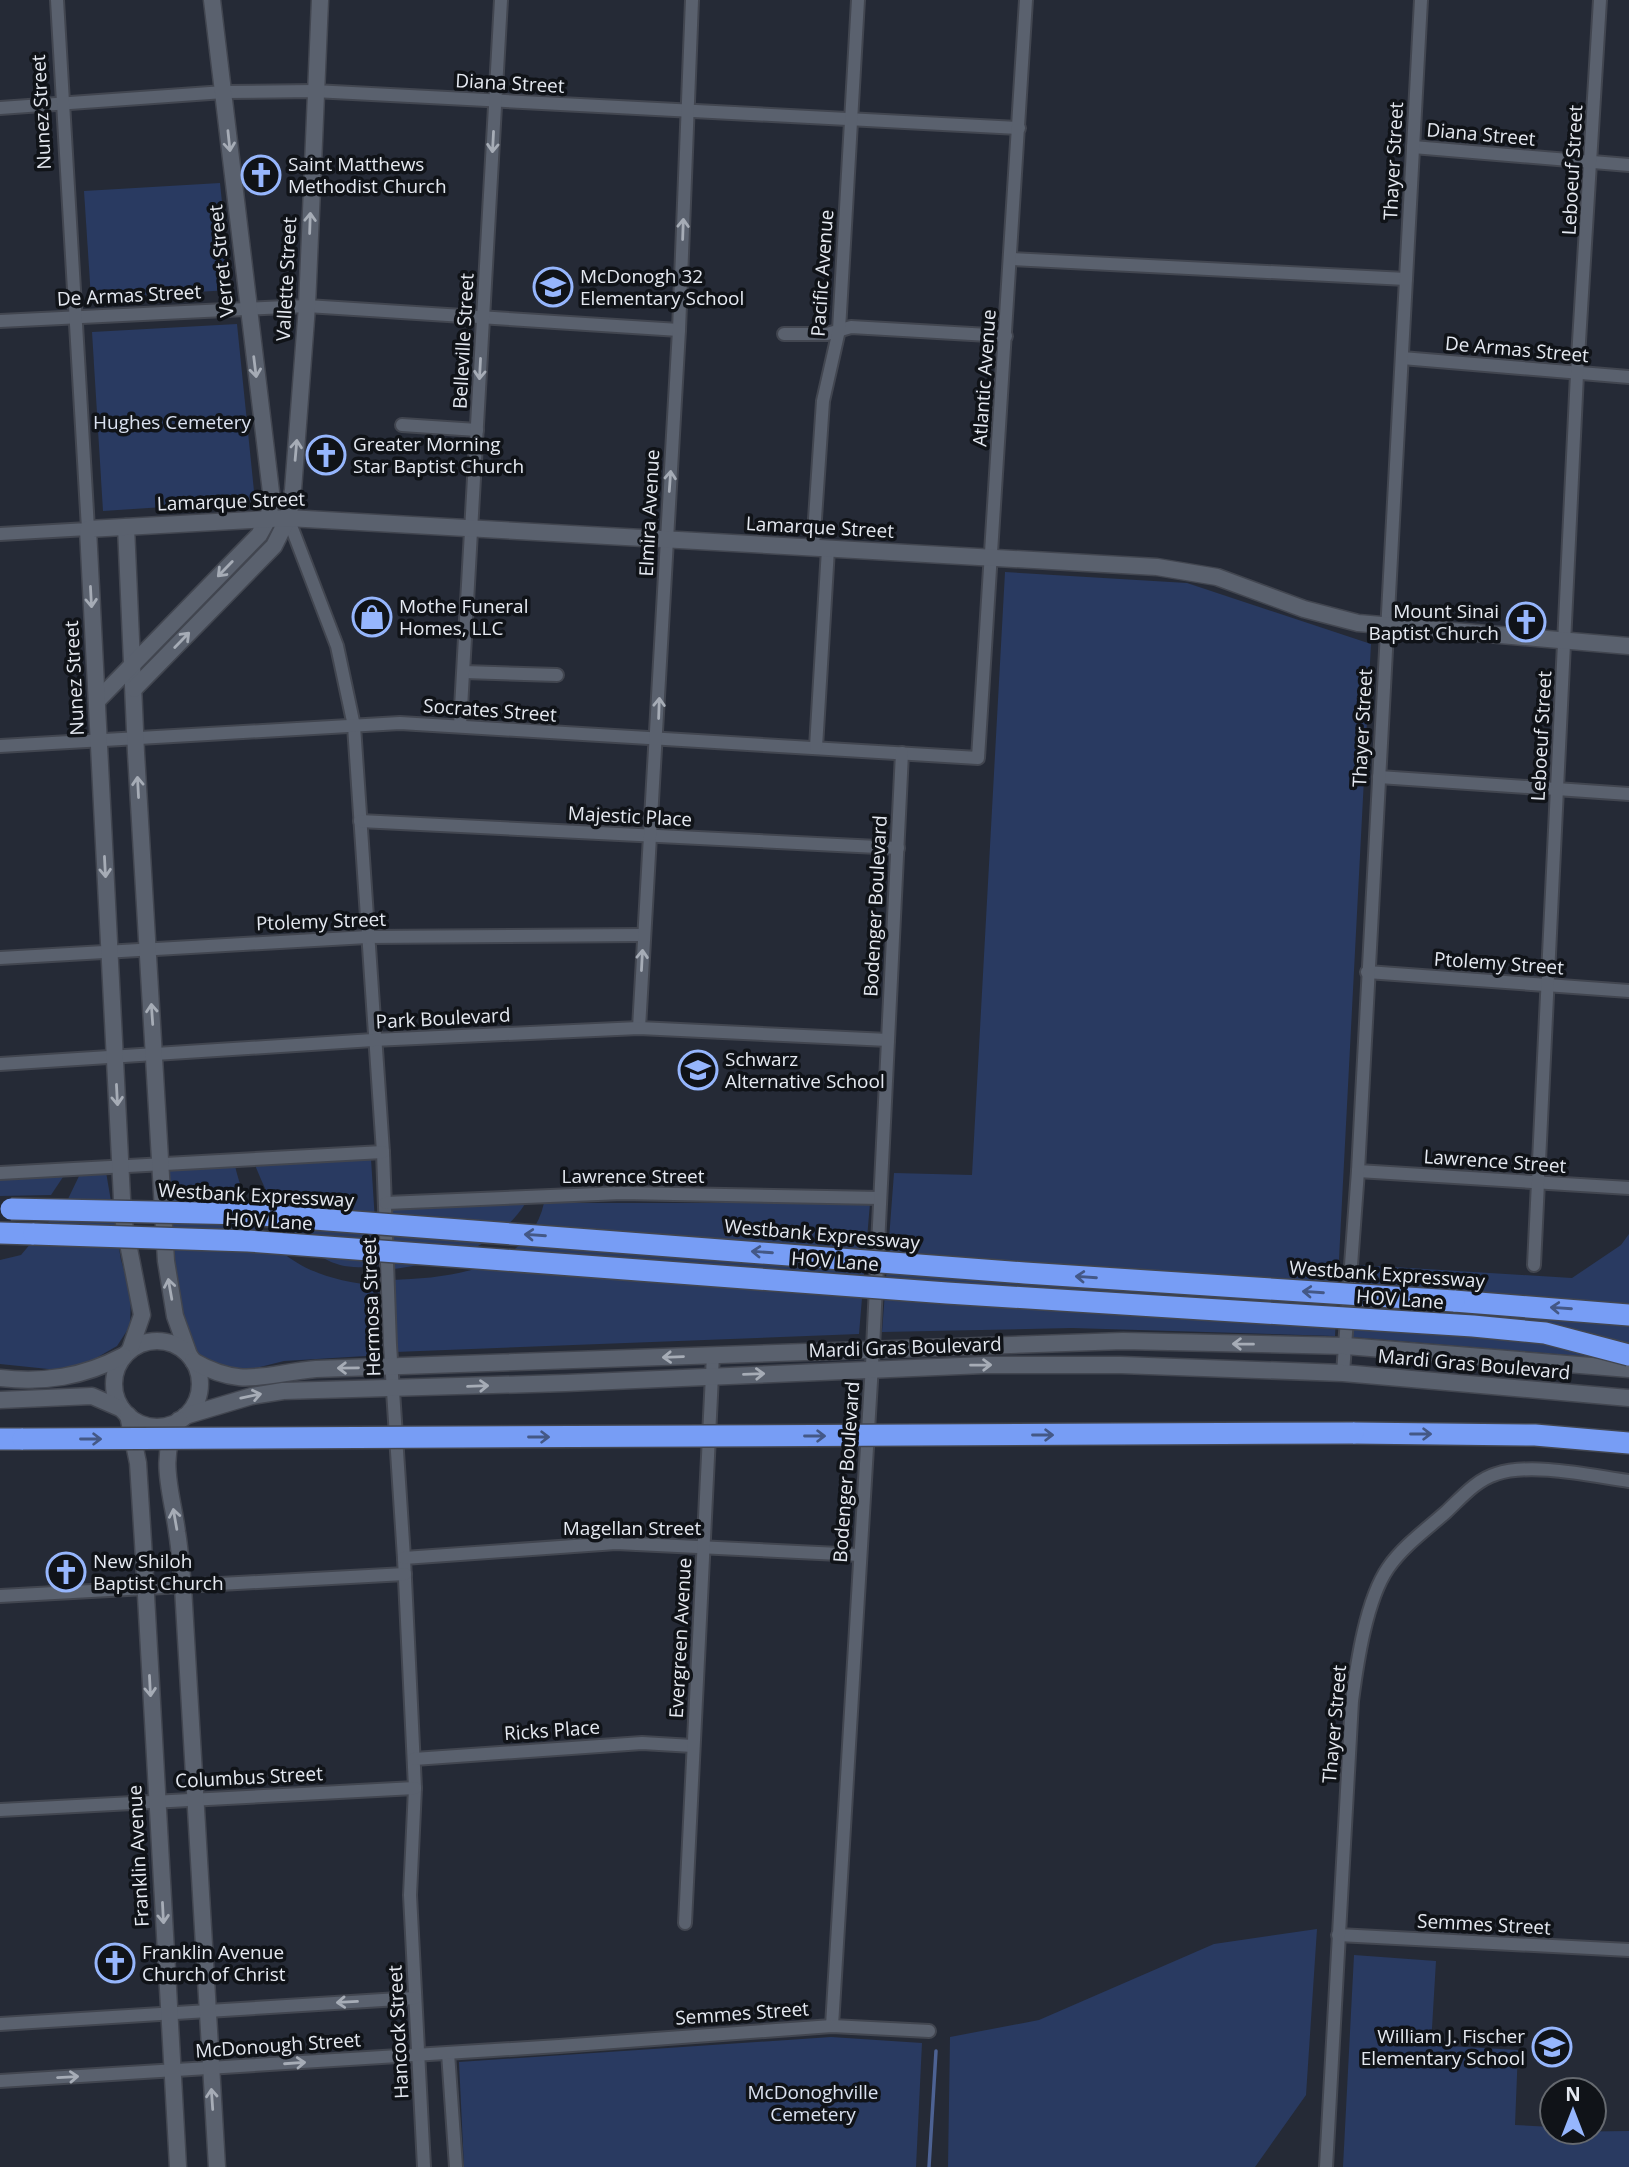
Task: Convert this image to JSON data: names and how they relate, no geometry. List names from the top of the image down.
{
  "streets": {
    "highway": ["Westbank Expressway", "HOV Lane"],
    "street": [
      "Diana Street",
      "Nunez Street",
      "Thayer Street",
      "Leboeuf Street",
      "Verret Street",
      "Pacific Avenue",
      "Vallette Street",
      "De Armas Street",
      "Belleville Street",
      "Atlantic Avenue",
      "Lamarque Street",
      "Elmira Avenue",
      "Socrates Street",
      "Majestic Place",
      "Bodenger Boulevard",
      "Ptolemy Street",
      "Park Boulevard",
      "Lawrence Street",
      "Hermosa Street",
      "Mardi Gras Boulevard",
      "Magellan Street",
      "Evergreen Avenue",
      "Ricks Place",
      "Columbus Street",
      "Franklin Avenue",
      "Semmes Street",
      "Hancock Street",
      "McDonough Street"
    ]
  },
  "crossings": [
    ["Diana Street", "Nunez Street"],
    ["Diana Street", "Thayer Street"],
    ["Diana Street", "Leboeuf Street"],
    ["Diana Street", "Verret Street"],
    ["Diana Street", "Pacific Avenue"],
    ["Diana Street", "Vallette Street"],
    ["Diana Street", "Belleville Street"],
    ["Diana Street", "Atlantic Avenue"],
    ["Diana Street", "Elmira Avenue"],
    ["Nunez Street", "De Armas Street"],
    ["Nunez Street", "Lamarque Street"],
    ["Nunez Street", "Socrates Street"],
    ["Nunez Street", "Ptolemy Street"],
    ["Nunez Street", "Park Boulevard"],
    ["Nunez Street", "Mardi Gras Boulevard"],
    ["Nunez Street", "Franklin Avenue"],
    ["Thayer Street", "De Armas Street"],
    ["Thayer Street", "Lamarque Street"],
    ["Thayer Street", "Ptolemy Street"],
    ["Thayer Street", "Lawrence Street"],
    ["Thayer Street", "Mardi Gras Boulevard"],
    ["Thayer Street", "Semmes Street"],
    ["Leboeuf Street", "De Armas Street"],
    ["Leboeuf Street", "Lamarque Street"],
    ["Leboeuf Street", "Ptolemy Street"],
    ["Leboeuf Street", "Lawrence Street"],
    ["Verret Street", "De Armas Street"],
    ["Verret Street", "Lamarque Street"],
    ["Pacific Avenue", "Lamarque Street"],
    ["Pacific Avenue", "Socrates Street"],
    ["Vallette Street", "De Armas Street"],
    ["Vallette Street", "Lamarque Street"],
    ["Vallette Street", "Hermosa Street"],
    ["De Armas Street", "Belleville Street"],
    ["De Armas Street", "Elmira Avenue"],
    ["Belleville Street", "Lamarque Street"],
    ["Belleville Street", "Socrates Street"],
    ["Atlantic Avenue", "Lamarque Street"],
    ["Atlantic Avenue", "Socrates Street"],
    ["Lamarque Street", "Elmira Avenue"],
    ["Lamarque Street", "Hermosa Street"],
    ["Elmira Avenue", "Socrates Street"],
    ["Elmira Avenue", "Majestic Place"],
    ["Elmira Avenue", "Ptolemy Street"],
    ["Elmira Avenue", "Park Boulevard"],
    ["Socrates Street", "Bodenger Boulevard"],
    ["Socrates Street", "Hermosa Street"],
    ["Majestic Place", "Bodenger Boulevard"],
    ["Majestic Place", "Hermosa Street"],
    ["Bodenger Boulevard", "Park Boulevard"],
    ["Bodenger Boulevard", "Lawrence Street"],
    ["Bodenger Boulevard", "Mardi Gras Boulevard"],
    ["Bodenger Boulevard", "Magellan Street"],
    ["Bodenger Boulevard", "Semmes Street"],
    ["Ptolemy Street", "Hermosa Street"],
    ["Park Boulevard", "Hermosa Street"],
    ["Lawrence Street", "Hermosa Street"],
    ["Hermosa Street", "Mardi Gras Boulevard"],
    ["Hermosa Street", "Magellan Street"],
    ["Hermosa Street", "Ricks Place"],
    ["Hermosa Street", "Columbus Street"],
    ["Hermosa Street", "Hancock Street"],
    ["Mardi Gras Boulevard", "Evergreen Avenue"],
    ["Mardi Gras Boulevard", "Franklin Avenue"],
    ["Magellan Street", "Evergreen Avenue"],
    ["Evergreen Avenue", "Ricks Place"],
    ["Columbus Street", "Franklin Avenue"],
    ["Franklin Avenue", "McDonough Street"],
    ["Semmes Street", "McDonough Street"],
    ["Hancock Street", "McDonough Street"]
  ],
  "one_way": [
    "Verret Street",
    "Vallette Street",
    "Belleville Street",
    "Elmira Avenue"
  ],
  "parks": ["Hughes Cemetery", "McDonoghville Cemetery"],
  "places": {
    "church": [
      "Saint Matthews Methodist Church",
      "Greater Morning Star Baptist Church",
      "Mount Sinai Baptist Church",
      "New Shiloh Baptist Church",
      "Franklin Avenue Church of Christ"
    ],
    "school or university": ["McDonogh 32 Elementary School", "Schwarz Alternative School", "William J. Fischer Elementary School"],
    "shop": ["Mothe Funeral Homes, LLC"]
  },
  "north": "top"
}
